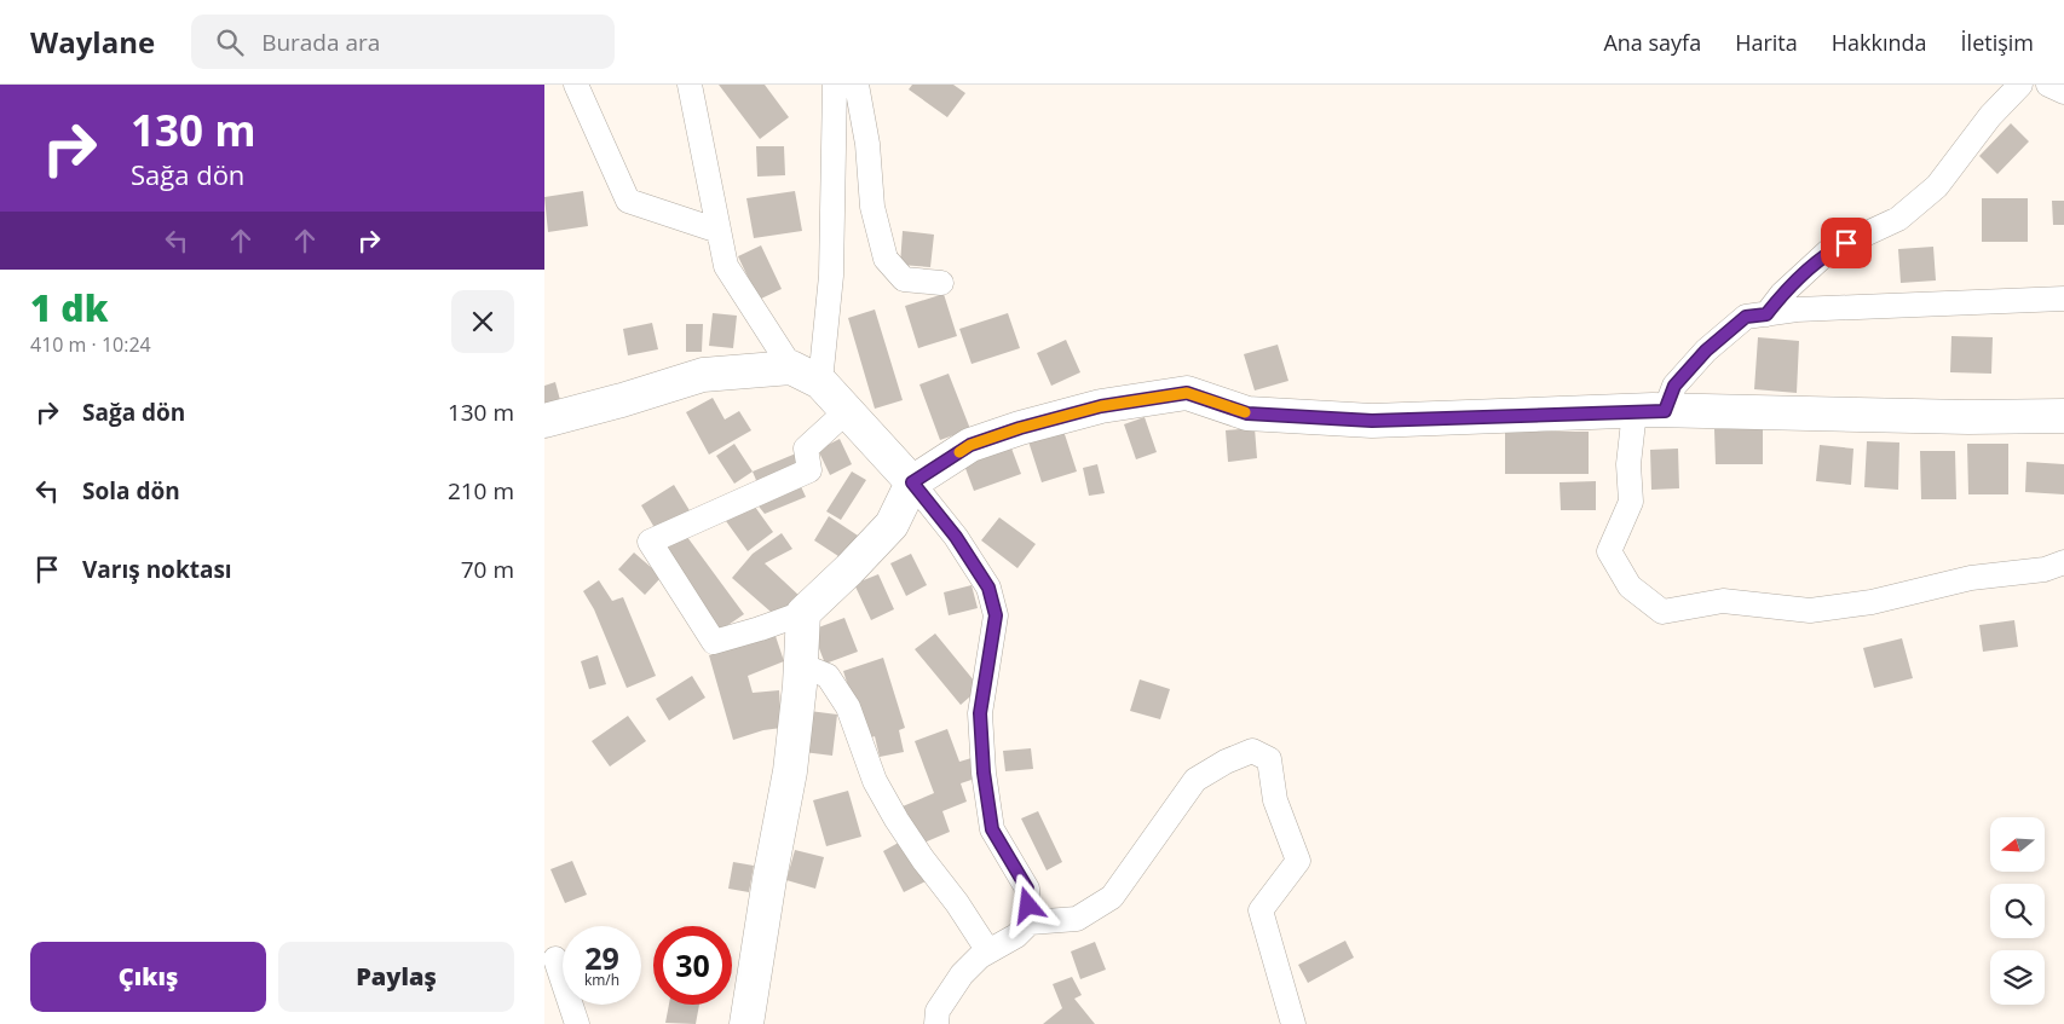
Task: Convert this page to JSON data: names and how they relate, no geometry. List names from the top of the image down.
{
  "north": "left",
  "page": {
    "header": "Waylane",
    "search": "Burada ara",
    "nav": [
      "Ana sayfa",
      "Harita",
      "Hakkında",
      "İletişim"
    ],
    "turn": ["130 m", "Sağa dön"],
    "heading": ["1 dk", "410 m · 10:24"],
    "list": [
      {
        "name": "Sağa dön",
        "value": "130 m"
      },
      {
        "name": "Sola dön",
        "value": "210 m"
      },
      {
        "name": "Varış noktası",
        "value": "70 m"
      }
    ],
    "speed": "29 km/h",
    "limit": "30",
    "buttons": ["Çıkış", "Paylaş"]
  }
}
